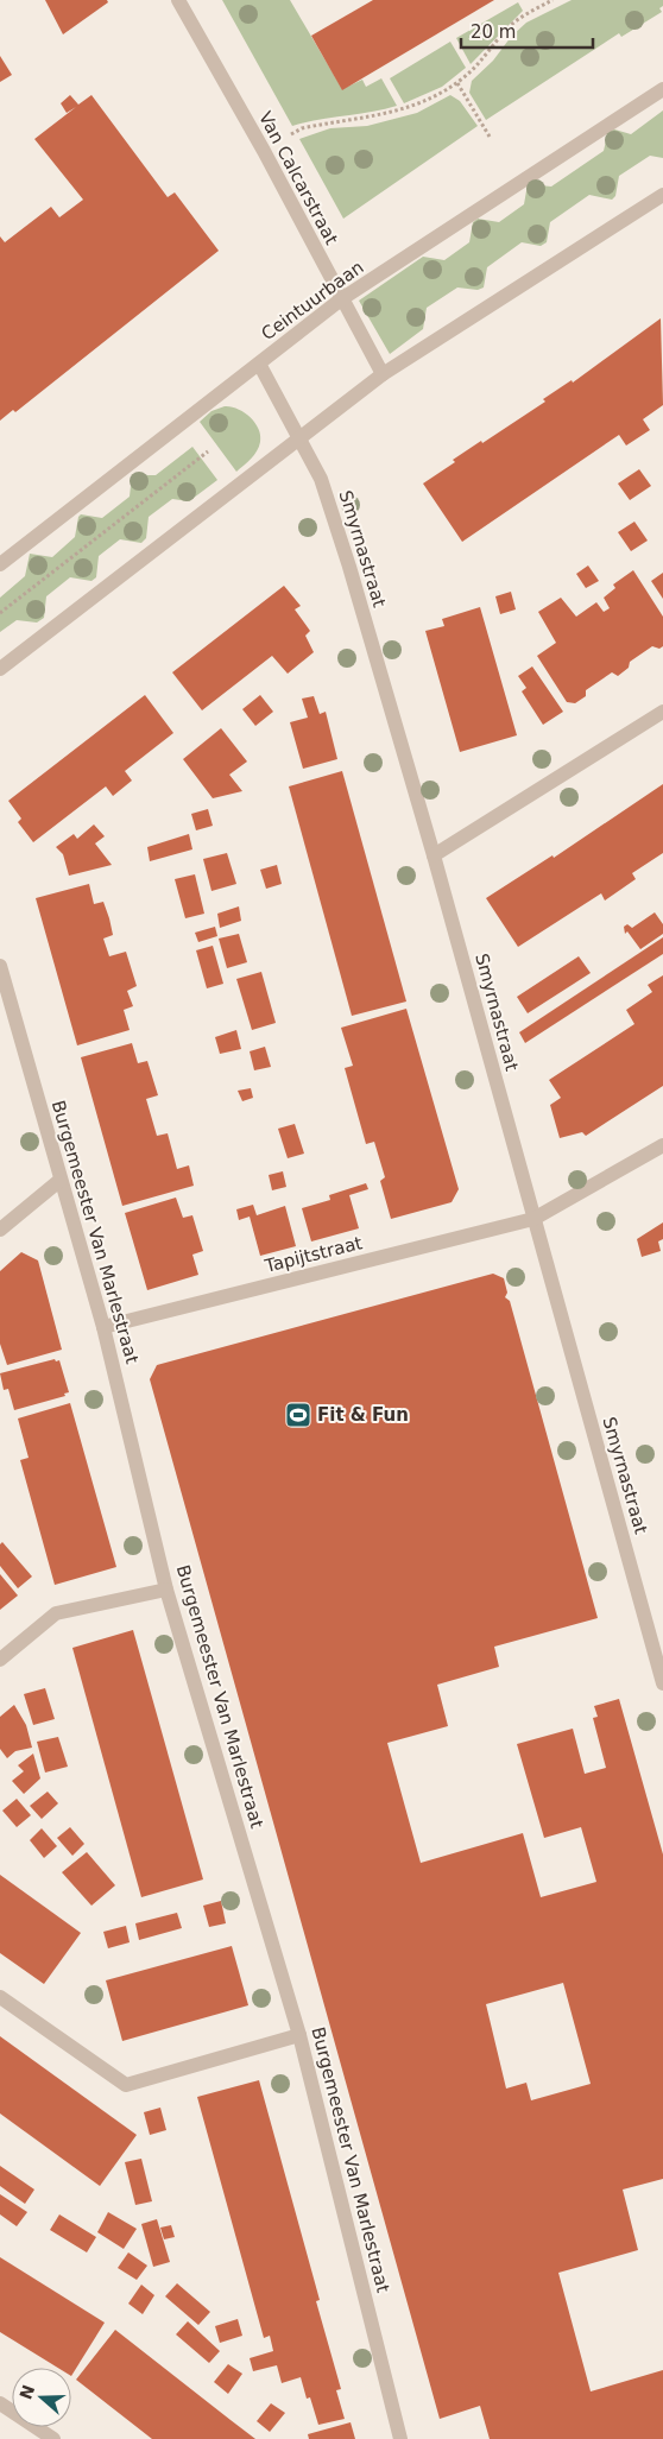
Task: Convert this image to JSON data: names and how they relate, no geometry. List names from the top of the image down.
{
  "streets": {
    "street": [
      "Van Calcarstraat",
      "Ceintuurbaan",
      "Smyrnastraat",
      "Burgemeester Van Marlestraat",
      "Tapijtstraat"
    ]
  },
  "crossings": [
    ["Van Calcarstraat", "Ceintuurbaan"],
    ["Ceintuurbaan", "Smyrnastraat"],
    ["Smyrnastraat", "Tapijtstraat"],
    ["Burgemeester Van Marlestraat", "Tapijtstraat"]
  ],
  "places": {
    "sports": ["Fit & Fun"]
  },
  "scale_bar": "20 m",
  "north": "left"
}
